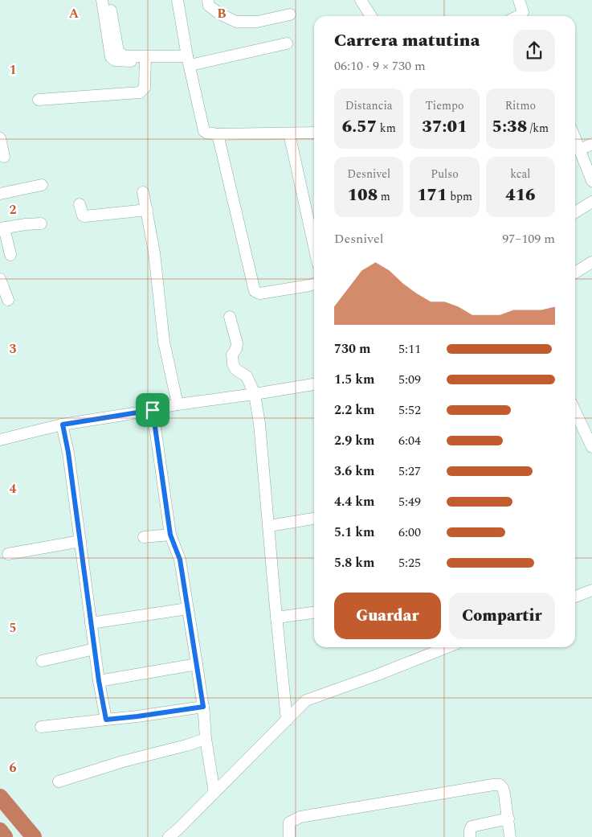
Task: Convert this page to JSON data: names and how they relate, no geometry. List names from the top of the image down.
{
  "page": {
    "heading": ["Carrera matutina", "06:10 · 9 × 730 m"],
    "stats": [
      ["Distancia", "6.57 km"],
      ["Tiempo", "37:01"],
      ["Ritmo", "5:38 /km"],
      ["Desnivel", "108 m"],
      ["Pulso", "171 bpm"],
      ["kcal", "416"]
    ],
    "chart": ["Desnivel", "97–109 m"],
    "list": [
      {
        "name": "730 m",
        "note": "5:11"
      },
      {
        "name": "1.5 km",
        "note": "5:09"
      },
      {
        "name": "2.2 km",
        "note": "5:52"
      },
      {
        "name": "2.9 km",
        "note": "6:04"
      },
      {
        "name": "3.6 km",
        "note": "5:27"
      },
      {
        "name": "4.4 km",
        "note": "5:49"
      },
      {
        "name": "5.1 km",
        "note": "6:00"
      },
      {
        "name": "5.8 km",
        "note": "5:25"
      }
    ],
    "buttons": ["Guardar", "Compartir"]
  },
  "grid": {
    "columns": ["A", "B"],
    "rows": [
      "1",
      "2",
      "3",
      "4",
      "5",
      "6"
    ]
  }
}
